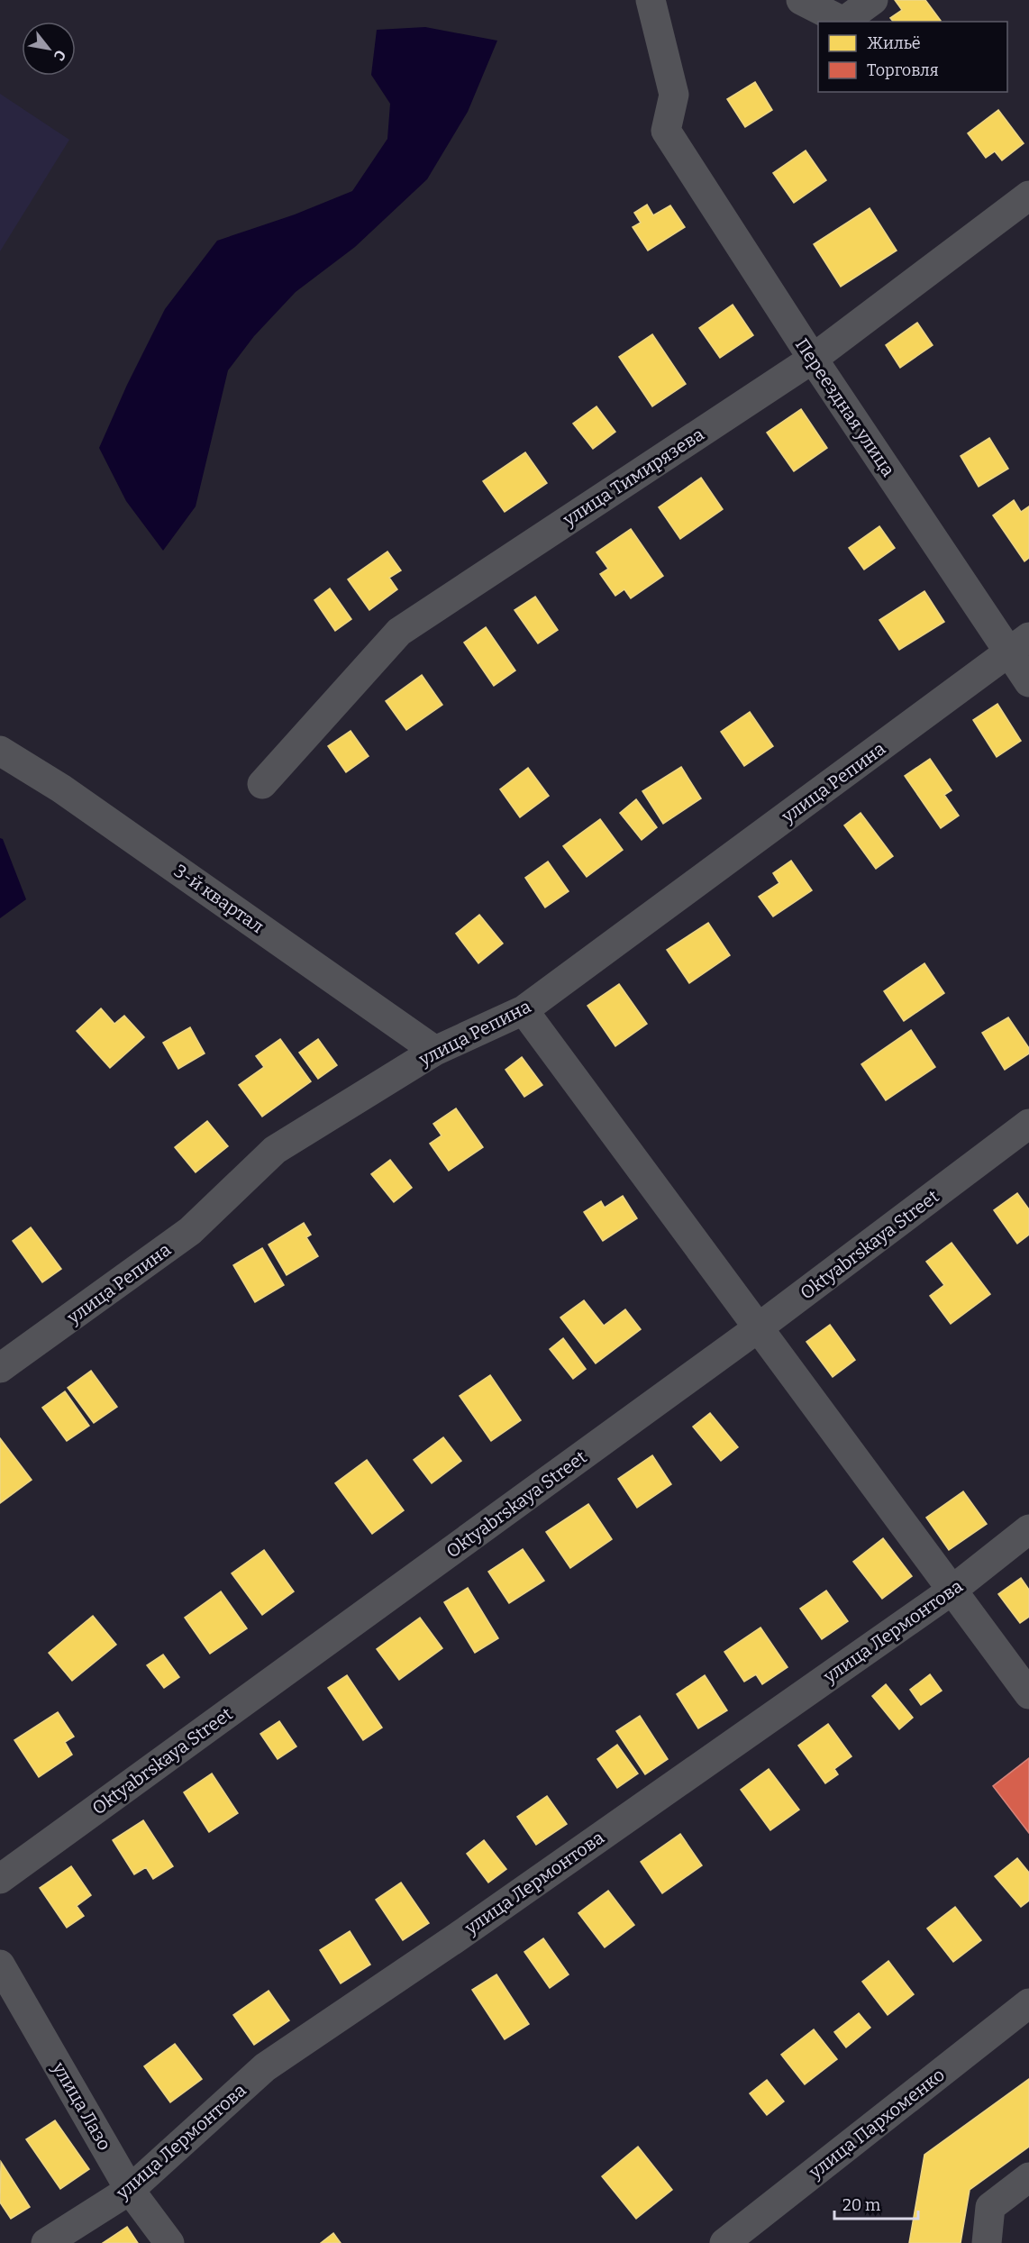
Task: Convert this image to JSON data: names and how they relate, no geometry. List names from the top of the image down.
{
  "streets": {
    "street": [
      "Переездная улица",
      "улица Тимирязева",
      "улица Репина",
      "3-й квартал",
      "Oktyabrskaya Street",
      "улица Лермонтова",
      "улица Лазо",
      "улица Пархоменко"
    ]
  },
  "crossings": [
    ["Переездная улица", "улица Тимирязева"],
    ["Переездная улица", "улица Репина"],
    ["улица Репина", "3-й квартал"],
    ["улица Лермонтова", "улица Лазо"]
  ],
  "legend": ["Жильё", "Торговля"],
  "scale_bar": "20 m",
  "north": "bottom right"
}
